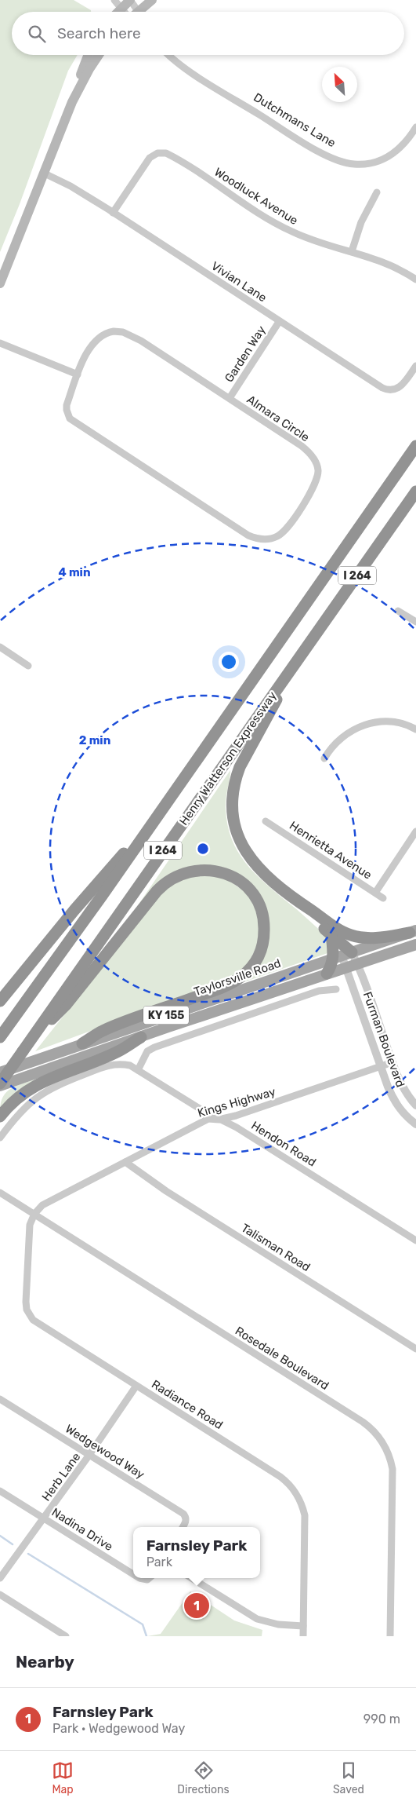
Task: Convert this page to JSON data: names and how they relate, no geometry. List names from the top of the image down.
{
  "streets": {
    "highway": ["I 264", "Henry Watterson Expressway"],
    "main road": ["Taylorsville Road", "KY 155"],
    "street": [
      "Dutchmans Lane",
      "Woodluck Avenue",
      "Vivian Lane",
      "Garden Way",
      "Almara Circle",
      "Henrietta Avenue",
      "Furman Boulevard",
      "Kings Highway",
      "Hendon Road",
      "Talisman Road",
      "Rosedale Boulevard",
      "Radiance Road",
      "Wedgewood Way",
      "Herb Lane",
      "Nadina Drive"
    ]
  },
  "crossings": [
    ["Woodluck Avenue", "Vivian Lane"],
    ["Vivian Lane", "Garden Way"],
    ["Garden Way", "Almara Circle"],
    ["Henry Watterson Expressway", "Taylorsville Road"],
    ["Taylorsville Road", "Furman Boulevard"],
    ["Furman Boulevard", "Kings Highway"],
    ["Kings Highway", "Hendon Road"],
    ["Kings Highway", "Talisman Road"],
    ["Kings Highway", "Rosedale Boulevard"],
    ["Kings Highway", "Radiance Road"],
    ["Rosedale Boulevard", "Radiance Road"],
    ["Radiance Road", "Herb Lane"],
    ["Wedgewood Way", "Herb Lane"],
    ["Herb Lane", "Nadina Drive"]
  ],
  "north": "top left",
  "page": {
    "search": "Search here",
    "popup": ["Farnsley Park", "Park"],
    "pins": "1",
    "heading": "Nearby",
    "list": [
      {
        "mark": "1",
        "name": "Farnsley Park",
        "note": "Park · Wedgewood Way",
        "value": "990 m"
      }
    ],
    "nav": ["Map", "Directions", "Saved"]
  },
  "rings": ["4 min", "2 min"]
}
